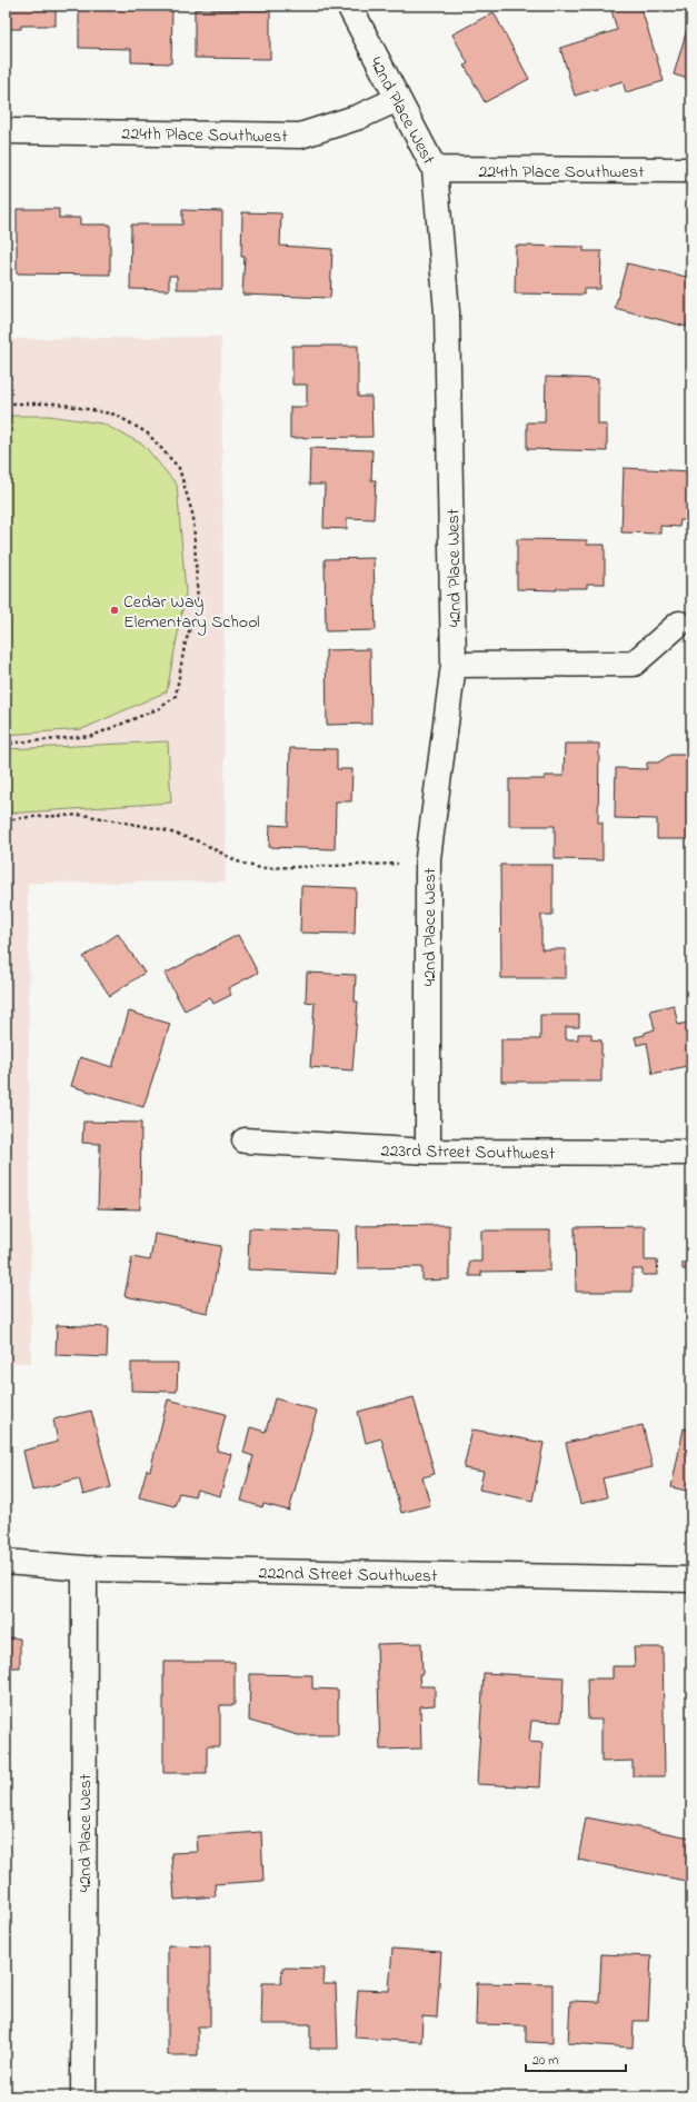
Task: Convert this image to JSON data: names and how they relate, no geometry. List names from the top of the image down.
{
  "streets": {
    "street": [
      "42nd Place West",
      "224th Place Southwest",
      "223rd Street Southwest",
      "222nd Street Southwest"
    ]
  },
  "crossings": [
    ["42nd Place West", "224th Place Southwest"],
    ["42nd Place West", "223rd Street Southwest"],
    ["42nd Place West", "222nd Street Southwest"]
  ],
  "places": ["Cedar Way Elementary School"],
  "scale_bar": "20 m"
}
